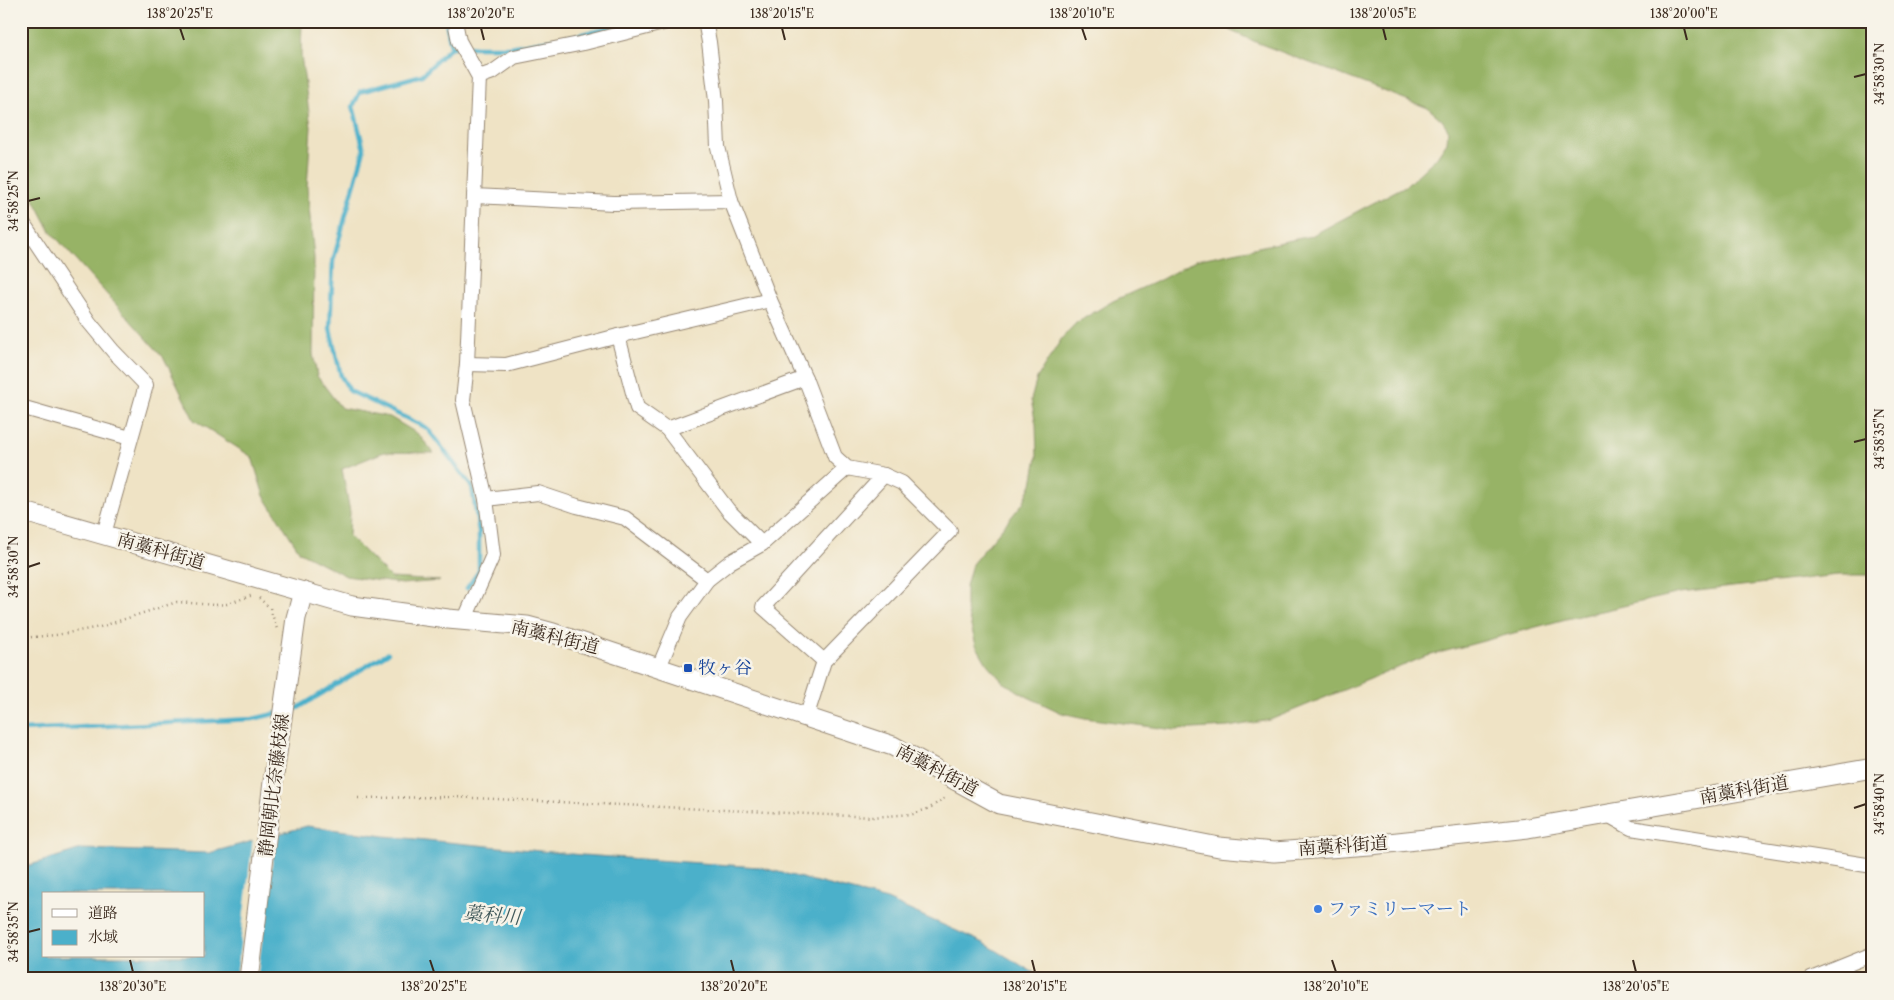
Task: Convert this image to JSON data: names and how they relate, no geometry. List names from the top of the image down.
{
  "streets": {
    "main road": ["南藁科街道", "静岡朝比奈藤枝線"]
  },
  "crossings": [
    ["南藁科街道", "静岡朝比奈藤枝線"]
  ],
  "water": ["藁科川"],
  "places": {
    "transit": ["牧ヶ谷"],
    "other": ["ファミリーマート"]
  },
  "legend": ["道路", "水域"],
  "coordinates": [
    "138°20'25\"E",
    "138°20'20\"E",
    "138°20'15\"E",
    "138°20'10\"E",
    "138°20'05\"E",
    "138°20'00\"E",
    "34°58'30\"N",
    "34°58'25\"N",
    "34°58'35\"N",
    "34°58'40\"N",
    "138°20'30\"E"
  ]
}
